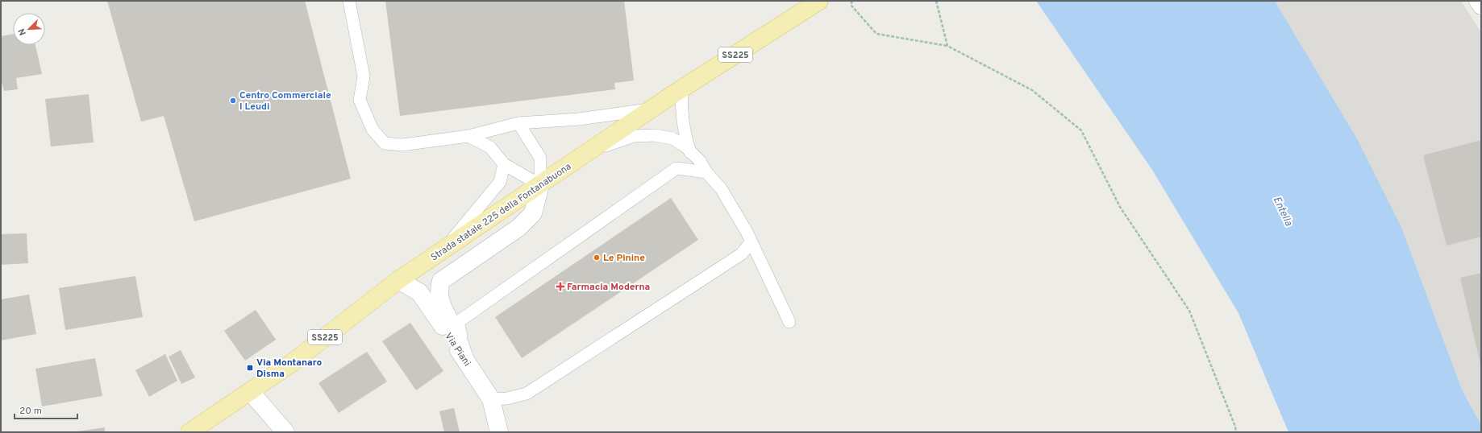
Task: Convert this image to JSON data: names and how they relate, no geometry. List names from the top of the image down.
{
  "streets": {
    "main road": ["SS225", "Strada statale 225 della Fontanabuona"],
    "street": ["Via Piani"]
  },
  "crossings": [
    ["Strada statale 225 della Fontanabuona", "Via Piani"]
  ],
  "water": ["Entella"],
  "places": {
    "other": ["Centro Commerciale I Leudi", "Le Pinine"],
    "health": ["Farmacia Moderna"],
    "transit": ["Via Montanaro Disma"]
  },
  "scale_bar": "20 m",
  "north": "bottom left"
}
